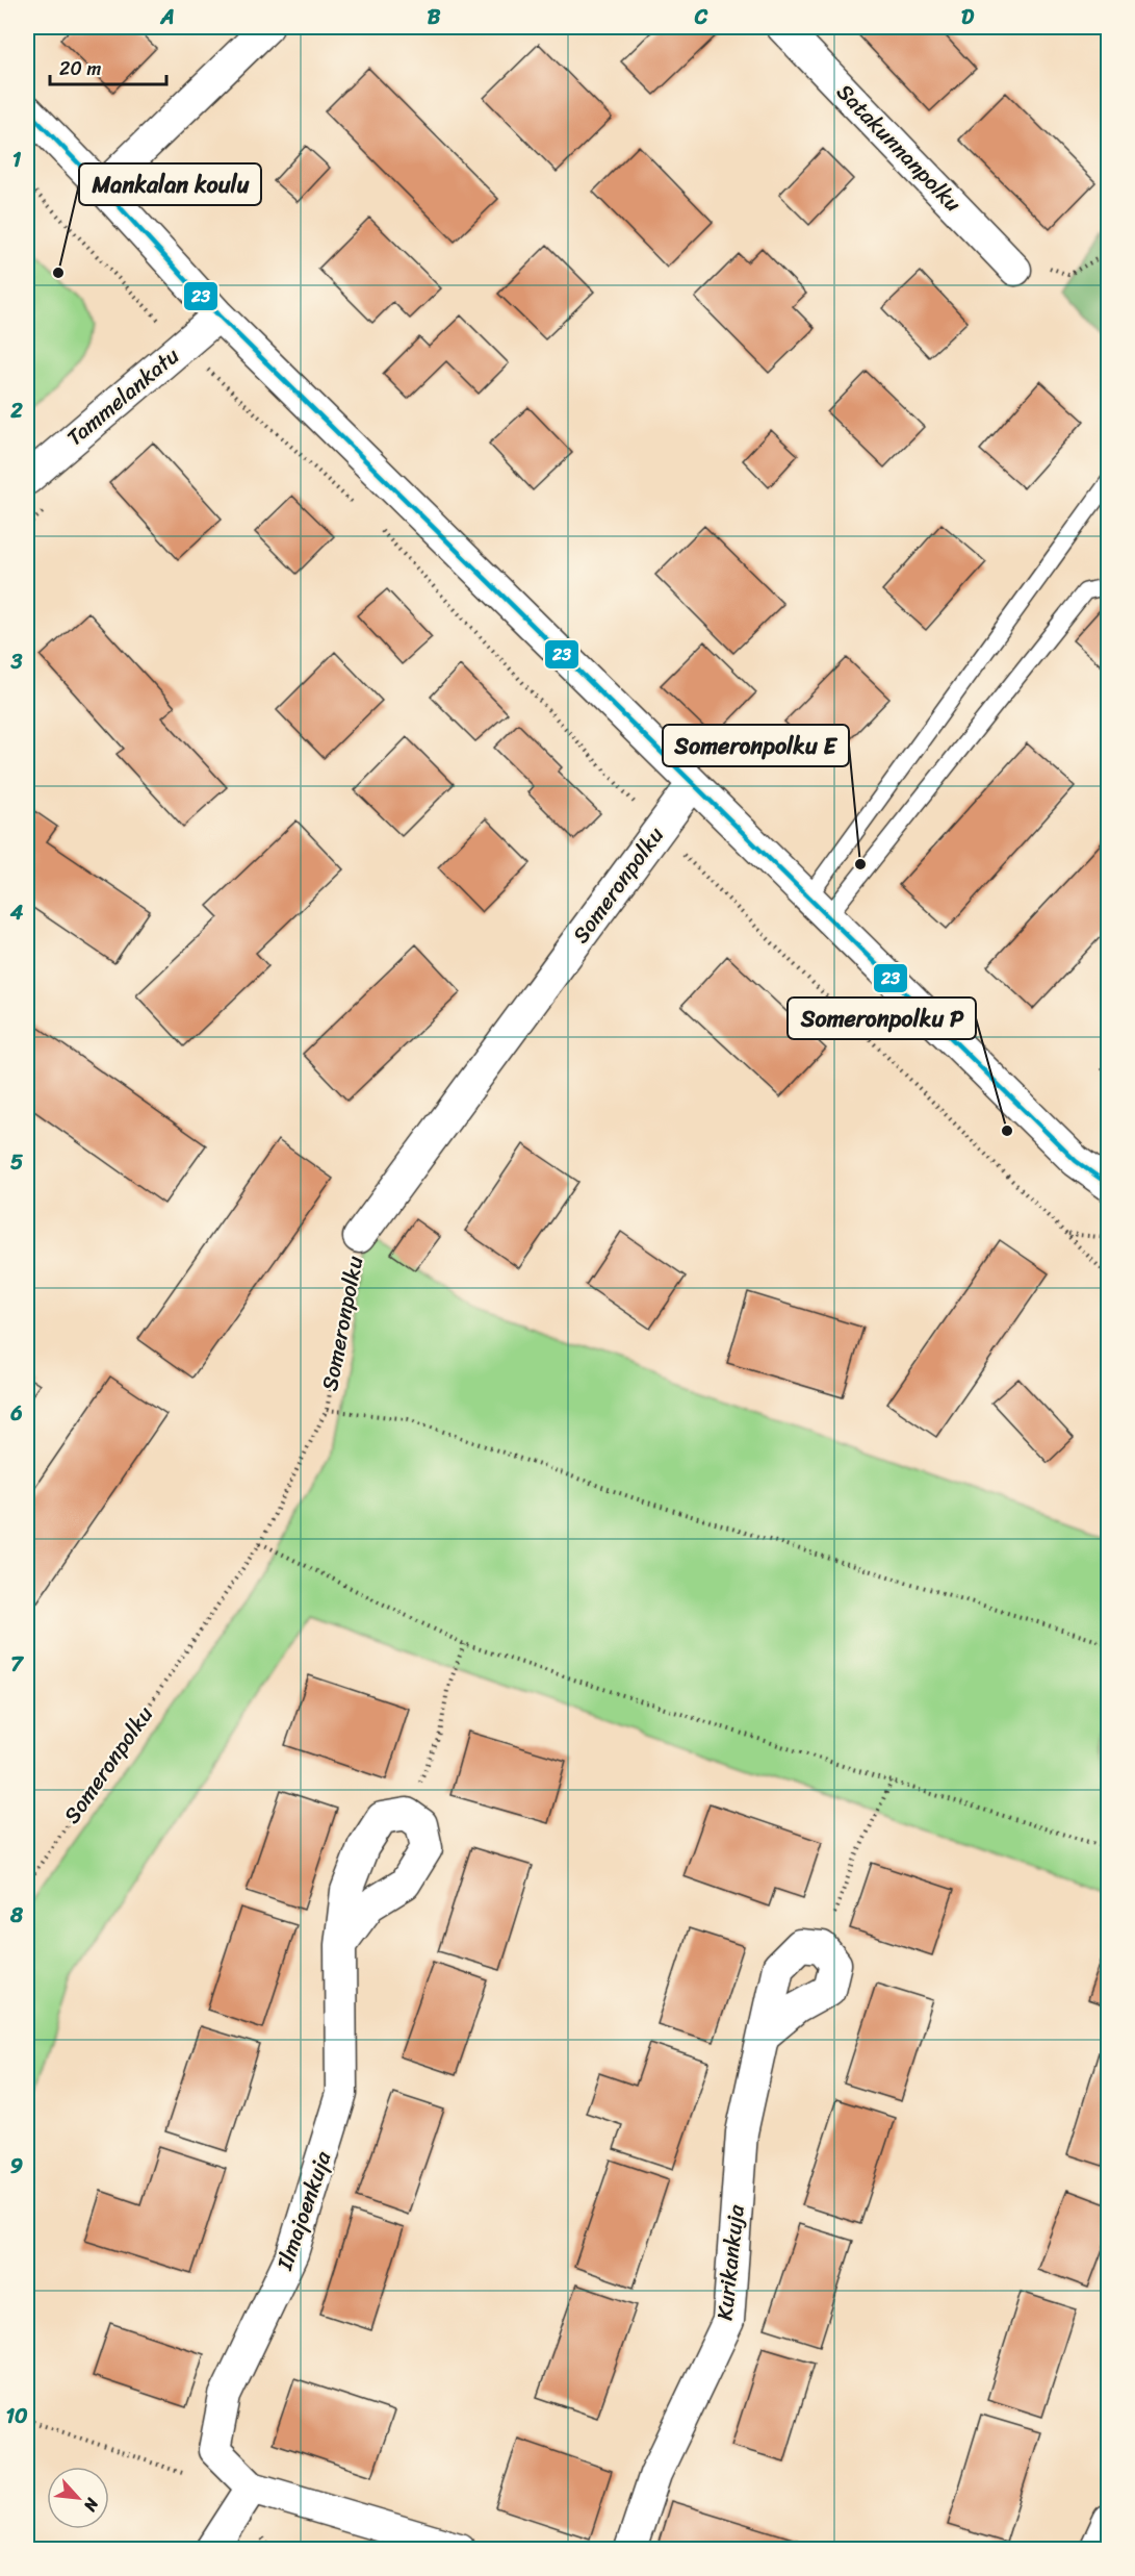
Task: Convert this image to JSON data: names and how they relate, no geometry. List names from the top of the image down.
{
  "streets": {
    "street": [
      "Satakunnanpolku",
      "Tammelankatu",
      "Someronpolku",
      "Ilmajoenkuja",
      "Kurikankuja"
    ]
  },
  "places": ["Mankalan koulu", "Someronpolku E", "Someronpolku P"],
  "lines": ["transit line 23"],
  "scale_bar": "20 m",
  "north": "bottom right",
  "grid": {
    "columns": [
      "A",
      "B",
      "C",
      "D"
    ],
    "rows": [
      "1",
      "2",
      "3",
      "4",
      "5",
      "6",
      "7",
      "8",
      "9",
      "10"
    ]
  }
}
